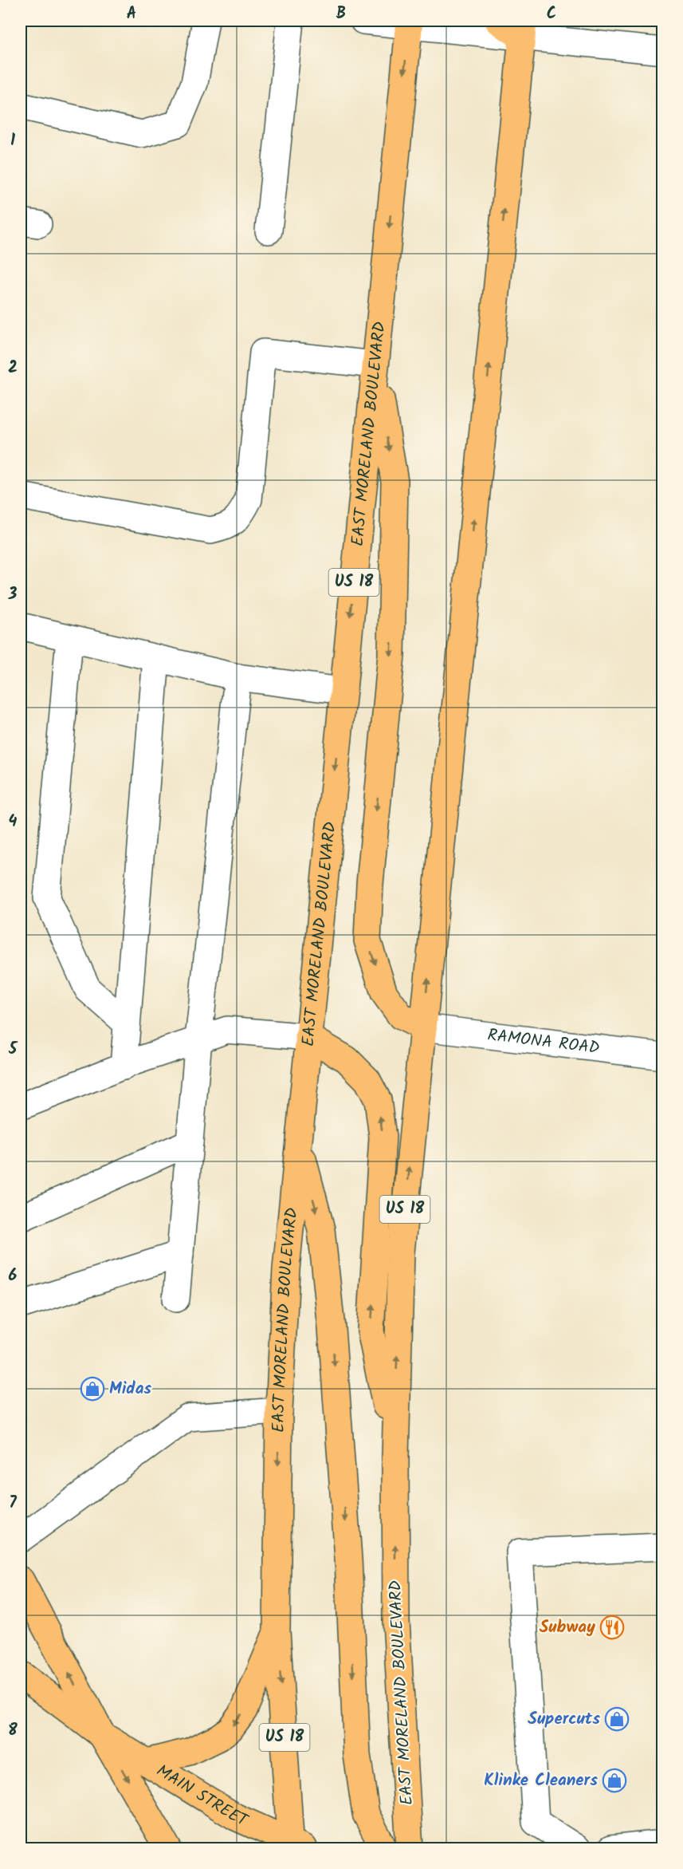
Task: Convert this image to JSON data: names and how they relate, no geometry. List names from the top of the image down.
{
  "streets": {
    "main road": ["EAST MORELAND BOULEVARD", "US 18", "MAIN STREET"],
    "street": ["RAMONA ROAD"]
  },
  "crossings": [
    ["EAST MORELAND BOULEVARD", "RAMONA ROAD"],
    ["EAST MORELAND BOULEVARD", "MAIN STREET"]
  ],
  "places": {
    "shop": ["Midas", "Supercuts", "Klinke Cleaners"],
    "restaurant": ["Subway"]
  },
  "grid": {
    "columns": ["A", "B", "C"],
    "rows": [
      "1",
      "2",
      "3",
      "4",
      "5",
      "6",
      "7",
      "8"
    ]
  }
}
